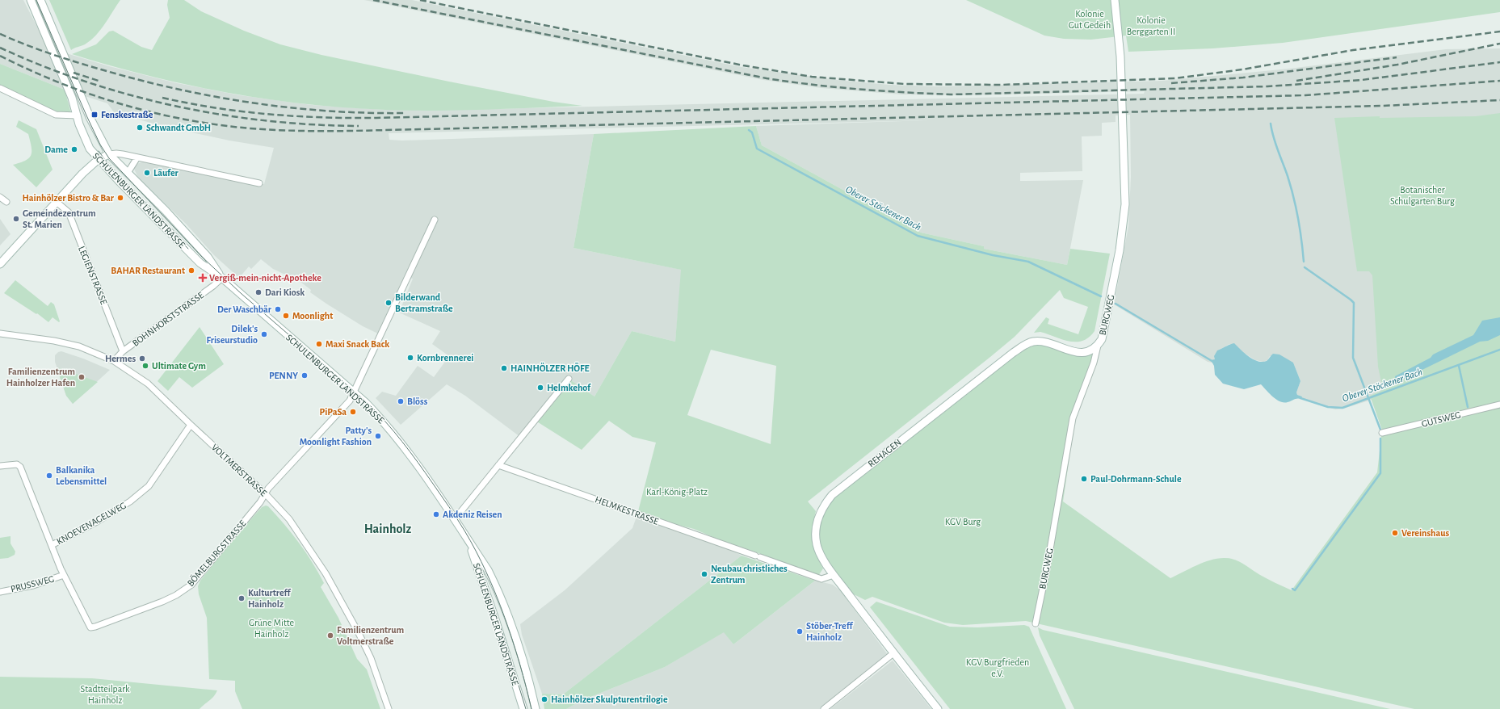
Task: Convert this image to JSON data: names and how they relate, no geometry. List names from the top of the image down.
{
  "streets": {
    "main road": ["SCHULENBURGER LANDSTRASSE", "BURGWEG", "REHAGEN"],
    "street": [
      "LEGIENSTRASSE",
      "BOHNHORSTSTRASSE",
      "GUTSWEG",
      "VOLTMERSTRASSE",
      "HELMKESTRASSE",
      "KNOEVENAGELWEG",
      "BÖMELBURGSTRASSE",
      "PRUSSWEG"
    ]
  },
  "crossings": [
    ["SCHULENBURGER LANDSTRASSE", "BOHNHORSTSTRASSE"],
    ["SCHULENBURGER LANDSTRASSE", "BÖMELBURGSTRASSE"],
    ["LEGIENSTRASSE", "BOHNHORSTSTRASSE"],
    ["BURGWEG", "REHAGEN"],
    ["BOHNHORSTSTRASSE", "VOLTMERSTRASSE"],
    ["REHAGEN", "HELMKESTRASSE"],
    ["VOLTMERSTRASSE", "KNOEVENAGELWEG"],
    ["VOLTMERSTRASSE", "BÖMELBURGSTRASSE"],
    ["KNOEVENAGELWEG", "BÖMELBURGSTRASSE"],
    ["BÖMELBURGSTRASSE", "PRUSSWEG"]
  ],
  "districts": ["Hainholz"],
  "water": ["Oberer Stöckener Bach"],
  "parks": [
    "Kolonie Gut Gedeih",
    "Kolonie Berggarten II",
    "Botanischer Schulgarten Burg",
    "Karl-König-Platz",
    "KGV Burg",
    "Grüne Mitte Hainholz",
    "KGV Burgfrieden e.V.",
    "Stadtteilpark Hainholz"
  ],
  "places": {
    "transit": ["Fenskestraße"],
    "other": [
      "Schwandt GmbH",
      "Dame",
      "Läufer",
      "Hainhölzer Bistro & Bar",
      "Gemeindezentrum St. Marien",
      "BAHAR Restaurant",
      "Dari Kiosk",
      "Bilderwand Bertramstraße",
      "Der Waschbär",
      "Moonlight",
      "Dilek's Friseurstudio",
      "Maxi Snack Back",
      "Kornbrennerei",
      "Hermes",
      "Ultimate Gym",
      "HAINHÖLZER HÖFE",
      "PENNY",
      "Familienzentrum Hainholzer Hafen",
      "Helmkehof",
      "Blöss",
      "PiPaSa",
      "Patty's Moonlight Fashion",
      "Balkanika Lebensmittel",
      "Paul-Dohrmann-Schule",
      "Akdeniz Reisen",
      "Vereinshaus",
      "Neubau christliches Zentrum",
      "Kulturtreff Hainholz",
      "Stöber-Treff Hainholz",
      "Familienzentrum Voltmerstraße",
      "Hainhölzer Skulpturentrilogie"
    ],
    "health": ["Vergiß-mein-nicht-Apotheke"]
  }
}
